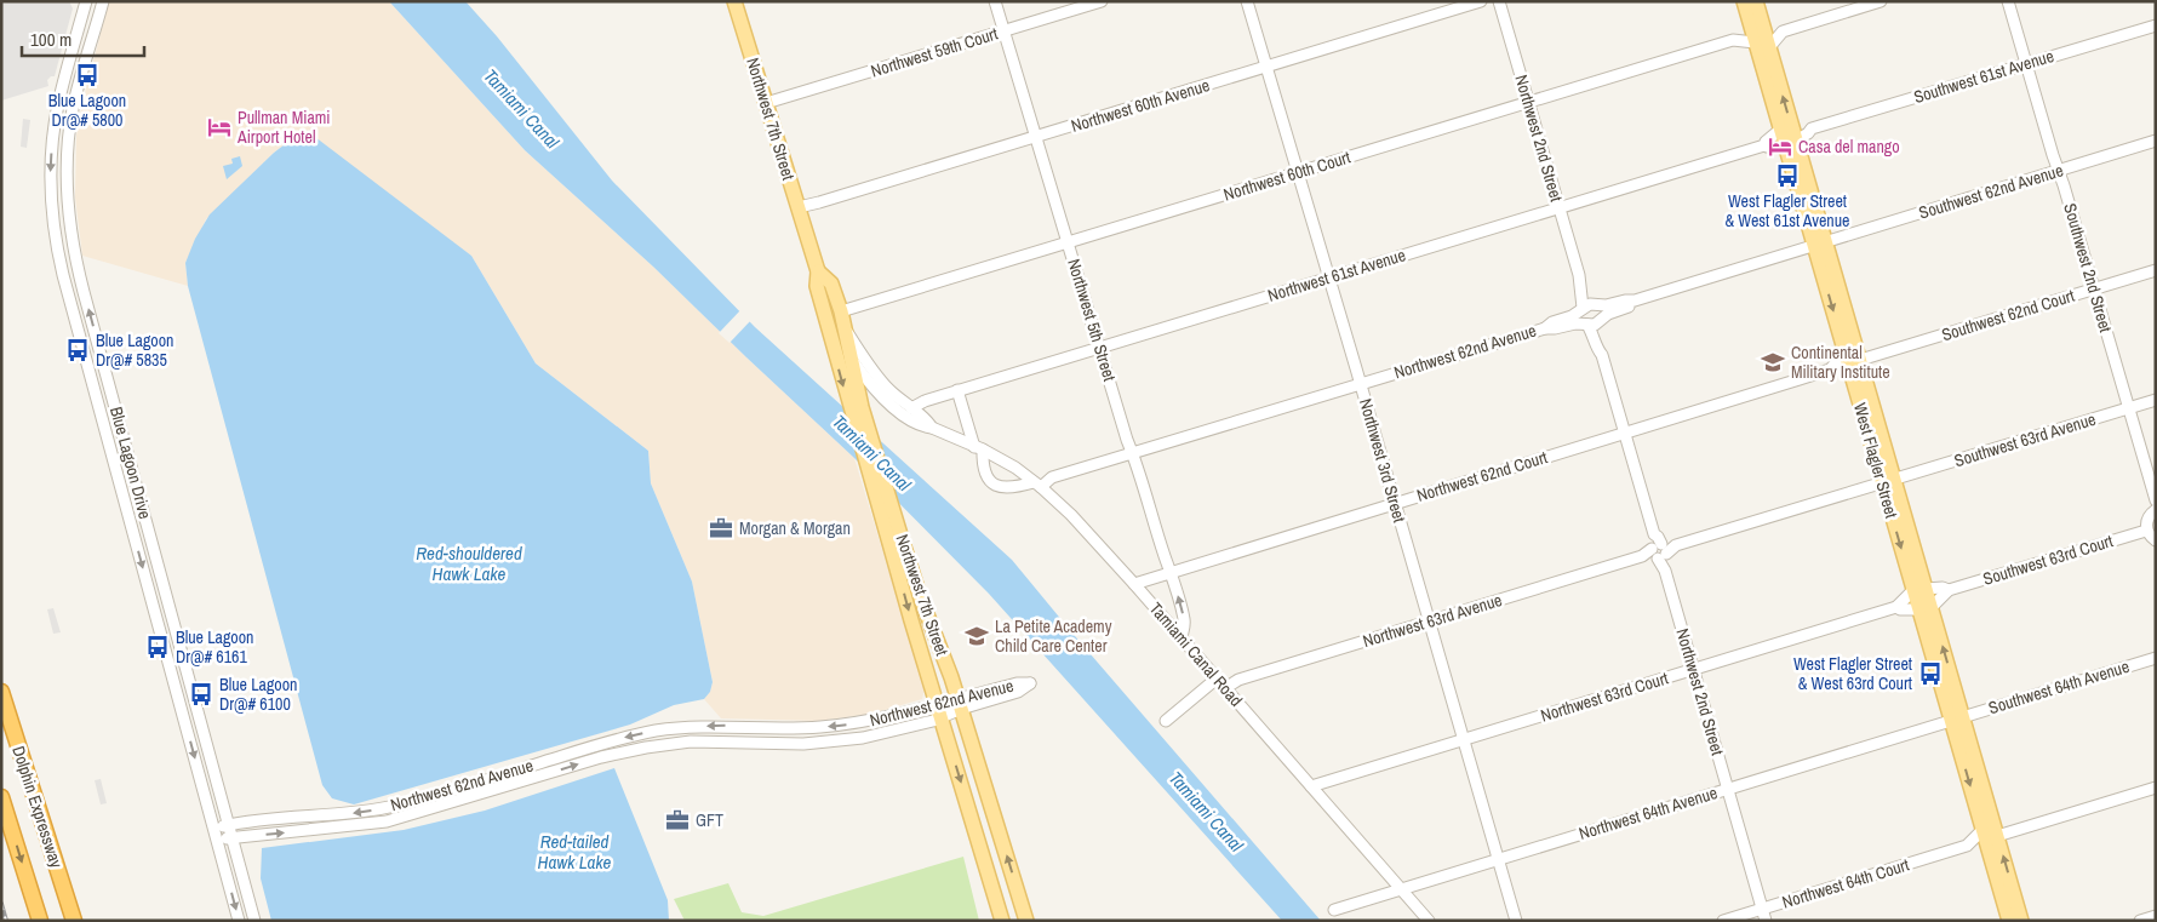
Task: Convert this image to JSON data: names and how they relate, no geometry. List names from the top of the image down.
{
  "streets": {
    "highway": ["Dolphin Expressway"],
    "main road": ["Northwest 7th Street", "West Flagler Street"],
    "street": [
      "Northwest 59th Court",
      "Southwest 61st Avenue",
      "Northwest 60th Avenue",
      "Northwest 2nd Street",
      "Northwest 60th Court",
      "Southwest 62nd Avenue",
      "Southwest 2nd Street",
      "Northwest 61st Avenue",
      "Southwest 62nd Court",
      "Northwest 5th Street",
      "Northwest 62nd Avenue",
      "Southwest 63rd Avenue",
      "Northwest 3rd Street",
      "Blue Lagoon Drive",
      "Northwest 62nd Court",
      "Southwest 63rd Court",
      "Northwest 63rd Avenue",
      "Tamiami Canal Road",
      "Southwest 64th Avenue",
      "Northwest 63rd Court",
      "Northwest 64th Avenue",
      "Northwest 64th Court"
    ]
  },
  "crossings": [
    ["Northwest 59th Court", "Northwest 7th Street"],
    ["Northwest 59th Court", "Northwest 5th Street"],
    ["Southwest 61st Avenue", "Southwest 2nd Street"],
    ["Southwest 61st Avenue", "Northwest 61st Avenue"],
    ["Southwest 61st Avenue", "West Flagler Street"],
    ["Northwest 60th Avenue", "Northwest 7th Street"],
    ["Northwest 60th Avenue", "Northwest 5th Street"],
    ["Northwest 60th Avenue", "Northwest 3rd Street"],
    ["Northwest 7th Street", "Northwest 60th Court"],
    ["Northwest 7th Street", "Northwest 62nd Avenue"],
    ["Northwest 7th Street", "Tamiami Canal Road"],
    ["Northwest 2nd Street", "Northwest 60th Court"],
    ["Northwest 2nd Street", "Northwest 61st Avenue"],
    ["Northwest 2nd Street", "Northwest 62nd Avenue"],
    ["Northwest 2nd Street", "Northwest 62nd Court"],
    ["Northwest 2nd Street", "Northwest 63rd Avenue"],
    ["Northwest 2nd Street", "Northwest 63rd Court"],
    ["Northwest 2nd Street", "Northwest 64th Avenue"],
    ["Northwest 2nd Street", "Northwest 64th Court"],
    ["Northwest 60th Court", "Northwest 5th Street"],
    ["Northwest 60th Court", "Northwest 3rd Street"],
    ["Northwest 60th Court", "West Flagler Street"],
    ["Southwest 62nd Avenue", "Southwest 2nd Street"],
    ["Southwest 62nd Avenue", "Northwest 62nd Avenue"],
    ["Southwest 62nd Avenue", "West Flagler Street"],
    ["Southwest 2nd Street", "Southwest 62nd Court"],
    ["Southwest 2nd Street", "Southwest 63rd Avenue"],
    ["Northwest 61st Avenue", "Northwest 5th Street"],
    ["Northwest 61st Avenue", "Northwest 3rd Street"],
    ["Northwest 61st Avenue", "West Flagler Street"],
    ["Northwest 61st Avenue", "Tamiami Canal Road"],
    ["Southwest 62nd Court", "West Flagler Street"],
    ["Northwest 5th Street", "Northwest 62nd Avenue"],
    ["Northwest 5th Street", "Northwest 62nd Court"],
    ["Northwest 5th Street", "Tamiami Canal Road"],
    ["Northwest 62nd Avenue", "Northwest 3rd Street"],
    ["Northwest 62nd Avenue", "West Flagler Street"],
    ["Northwest 62nd Avenue", "Blue Lagoon Drive"],
    ["Northwest 62nd Avenue", "Tamiami Canal Road"],
    ["Southwest 63rd Avenue", "West Flagler Street"],
    ["Southwest 63rd Avenue", "Northwest 63rd Avenue"],
    ["Northwest 3rd Street", "Northwest 62nd Court"],
    ["Northwest 3rd Street", "Northwest 63rd Avenue"],
    ["Northwest 3rd Street", "Northwest 63rd Court"],
    ["Northwest 3rd Street", "Northwest 64th Avenue"],
    ["West Flagler Street", "Northwest 62nd Court"],
    ["West Flagler Street", "Southwest 63rd Court"],
    ["West Flagler Street", "Northwest 63rd Avenue"],
    ["West Flagler Street", "Southwest 64th Avenue"],
    ["West Flagler Street", "Northwest 63rd Court"],
    ["West Flagler Street", "Northwest 64th Avenue"],
    ["West Flagler Street", "Northwest 64th Court"],
    ["Northwest 62nd Court", "Tamiami Canal Road"],
    ["Southwest 63rd Court", "Northwest 63rd Court"],
    ["Northwest 63rd Avenue", "Tamiami Canal Road"],
    ["Tamiami Canal Road", "Northwest 63rd Court"],
    ["Tamiami Canal Road", "Northwest 64th Avenue"],
    ["Southwest 64th Avenue", "Northwest 64th Avenue"]
  ],
  "water": ["Tamiami Canal", "Red-shouldered Hawk Lake", "Red-tailed Hawk Lake"],
  "places": {
    "bus stop": [
      "Blue Lagoon Dr@# 5800",
      "West Flagler Street & West 61st Avenue",
      "Blue Lagoon Dr@# 5835",
      "Blue Lagoon Dr@# 6161",
      "West Flagler Street & West 63rd Court",
      "Blue Lagoon Dr@# 6100"
    ],
    "hotel": ["Pullman Miami Airport Hotel", "Casa del mango"],
    "school or university": ["Continental Military Institute", "La Petite Academy Child Care Center"],
    "office": ["Morgan & Morgan", "GFT"]
  },
  "scale_bar": "100 m"
}
